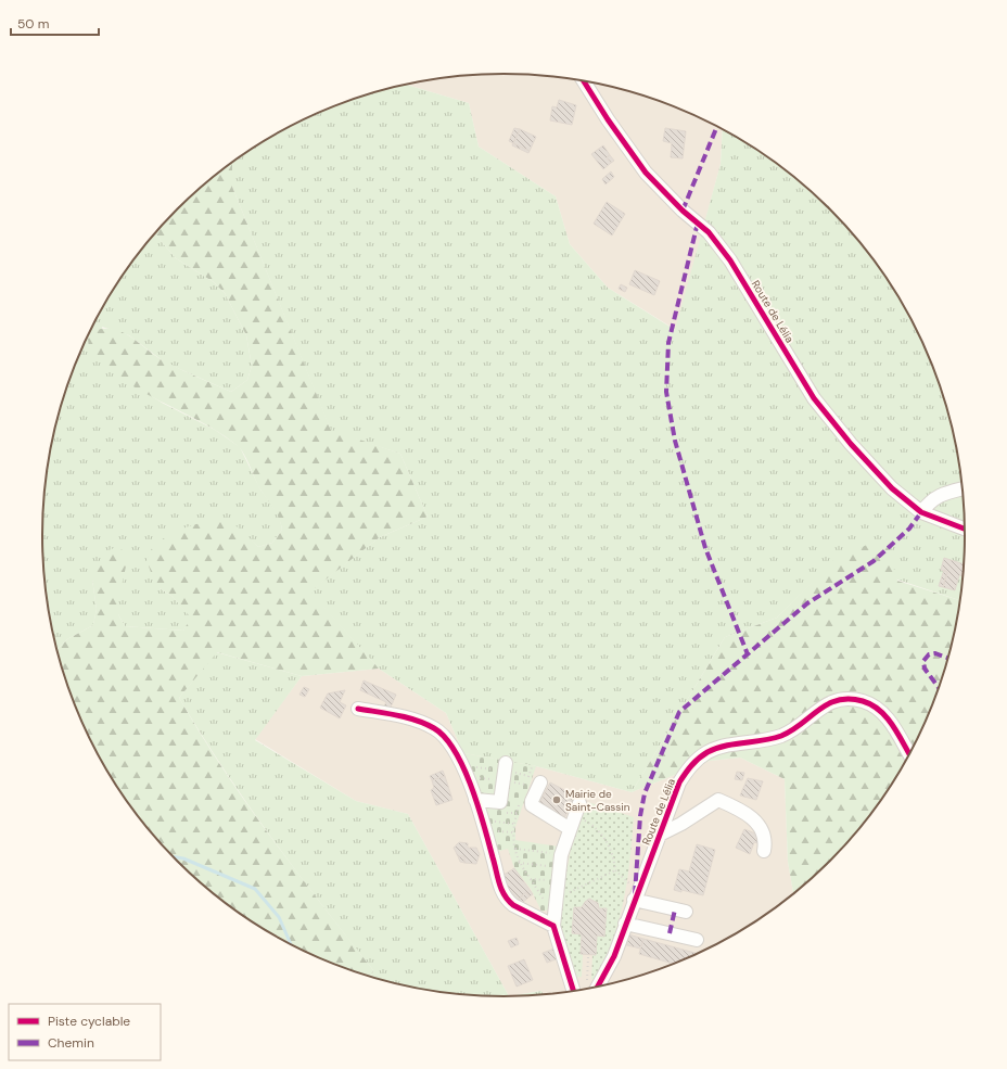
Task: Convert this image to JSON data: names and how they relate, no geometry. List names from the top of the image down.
{
  "streets": {
    "street": ["Route de Lélia"]
  },
  "places": ["Mairie de Saint-Cassin"],
  "legend": ["Piste cyclable", "Chemin"],
  "scale_bar": "50 m"
}
